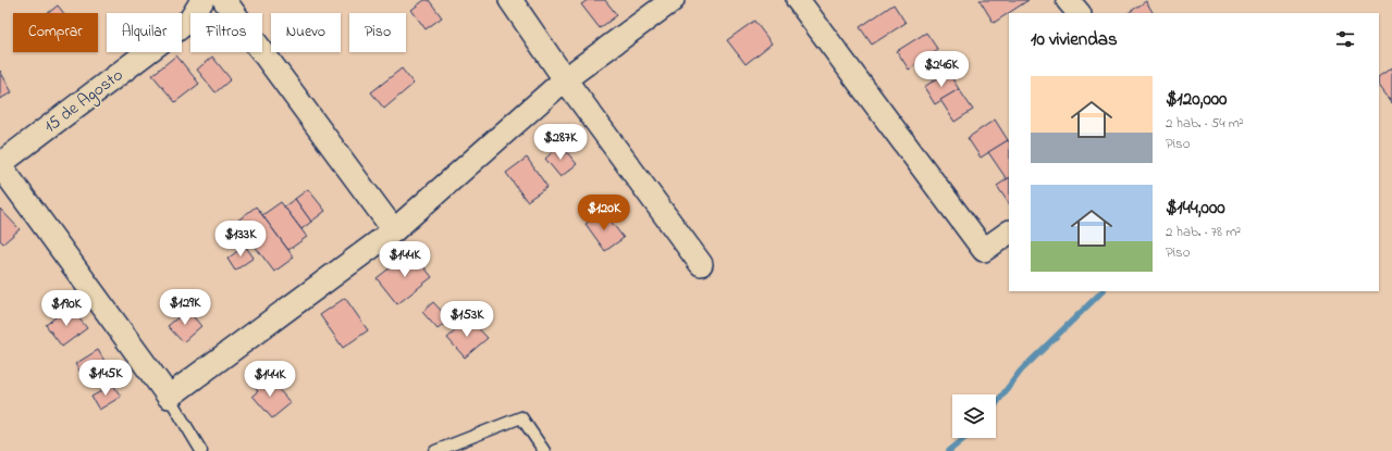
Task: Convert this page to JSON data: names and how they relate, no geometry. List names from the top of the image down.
{
  "streets": {
    "street": ["15 de Agosto"]
  },
  "page": {
    "chip": [
      "Comprar",
      "Alquilar",
      "Filtros",
      "Nuevo",
      "Piso"
    ],
    "heading": "10 viviendas",
    "price": [
      "$246K",
      "$287K",
      "$120K",
      "$133K",
      "$144K",
      "$129K",
      "$190K",
      "$153K",
      "$145K",
      "$144K"
    ],
    "list": [
      {
        "name": "$120,000",
        "note": "2 hab. · 54 m² · Piso"
      },
      {
        "name": "$144,000",
        "note": "2 hab. · 78 m² · Piso"
      }
    ]
  }
}
